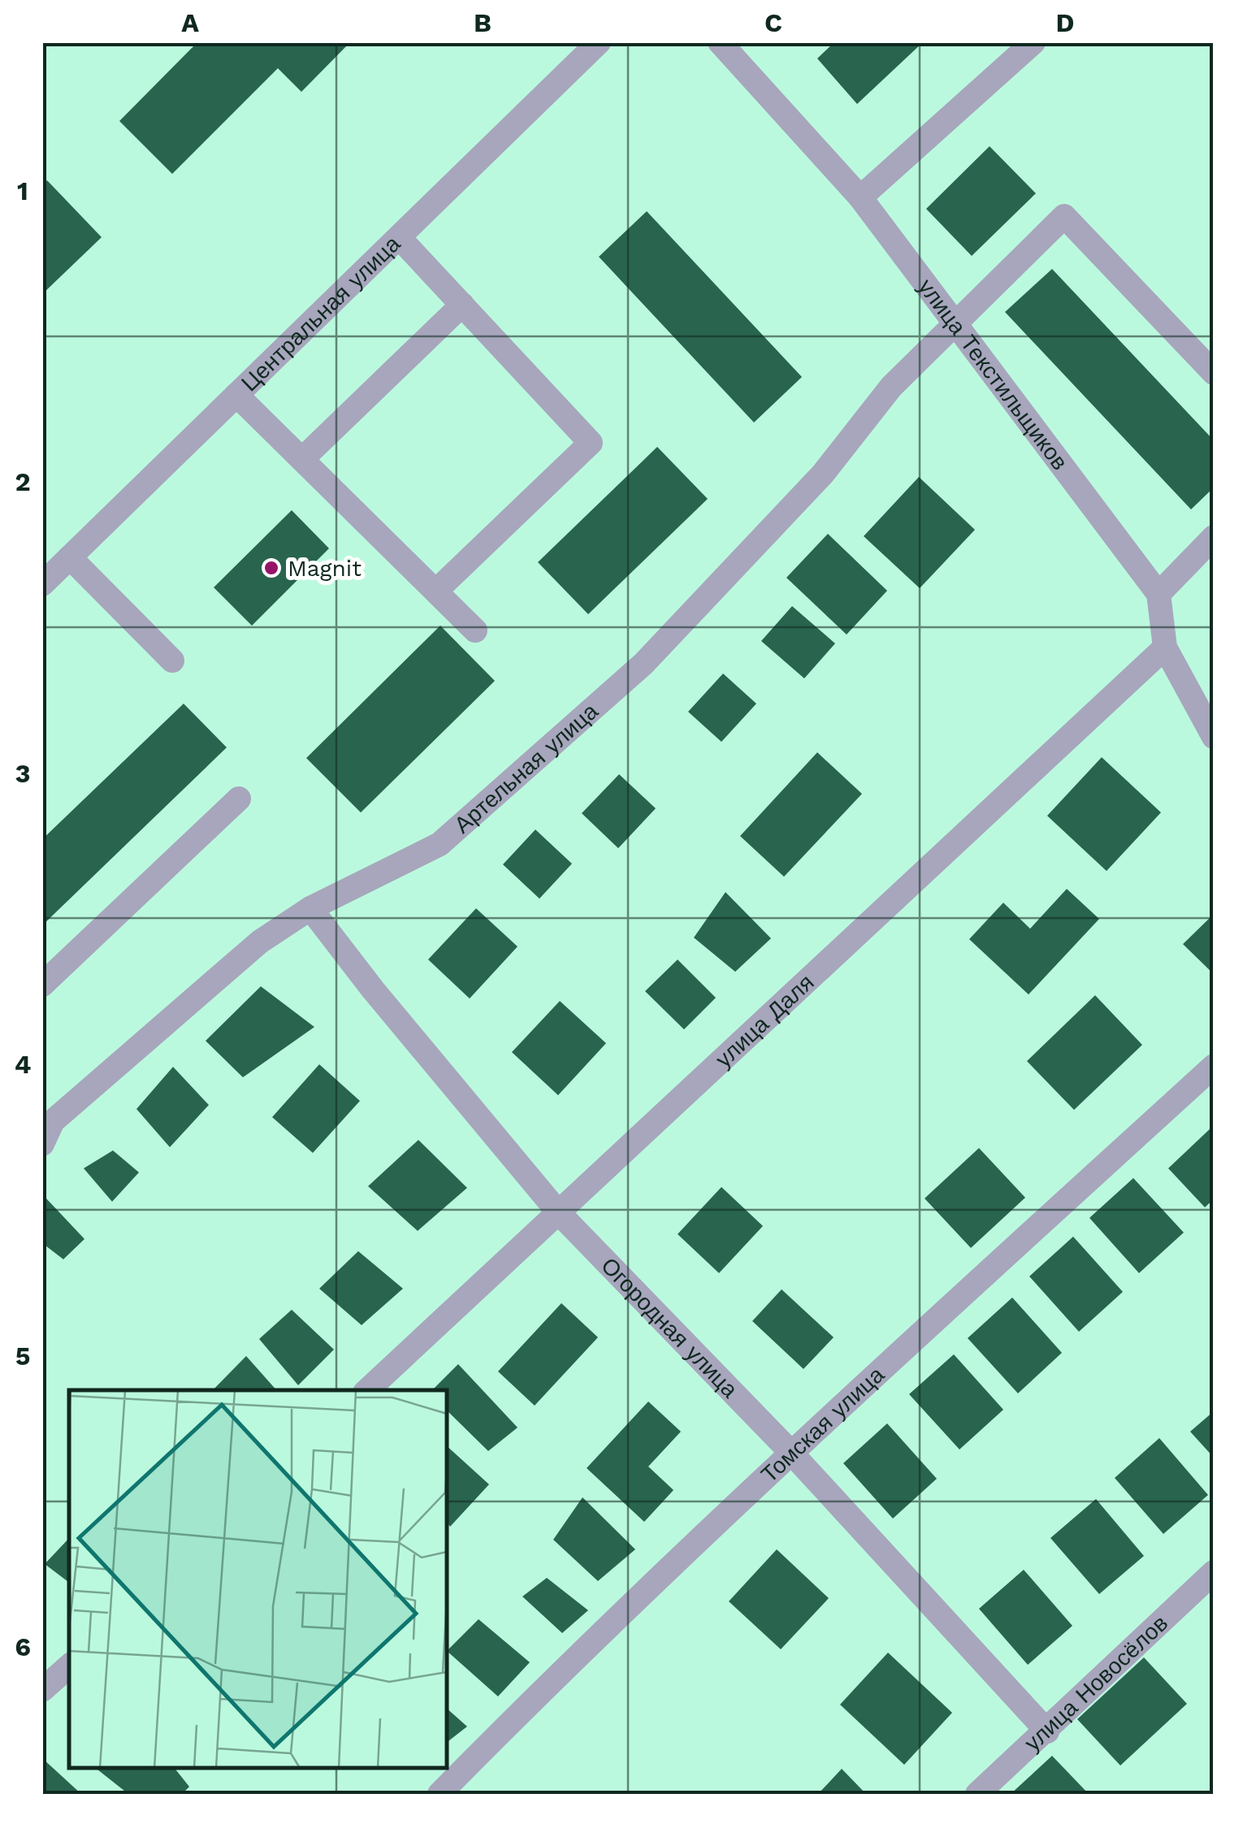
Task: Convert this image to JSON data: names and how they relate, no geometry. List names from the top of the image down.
{
  "streets": {
    "street": [
      "Центральная улица",
      "улица Текстильщиков",
      "Артельная улица",
      "улица Даля",
      "Огородная улица",
      "Томская улица",
      "улица Новосёлов"
    ]
  },
  "crossings": [
    ["улица Текстильщиков", "Артельная улица"],
    ["улица Текстильщиков", "улица Даля"],
    ["Артельная улица", "Огородная улица"],
    ["улица Даля", "Огородная улица"],
    ["Огородная улица", "Томская улица"],
    ["Огородная улица", "улица Новосёлов"]
  ],
  "places": ["Magnit"],
  "grid": {
    "columns": [
      "A",
      "B",
      "C",
      "D"
    ],
    "rows": [
      "1",
      "2",
      "3",
      "4",
      "5",
      "6"
    ]
  }
}
